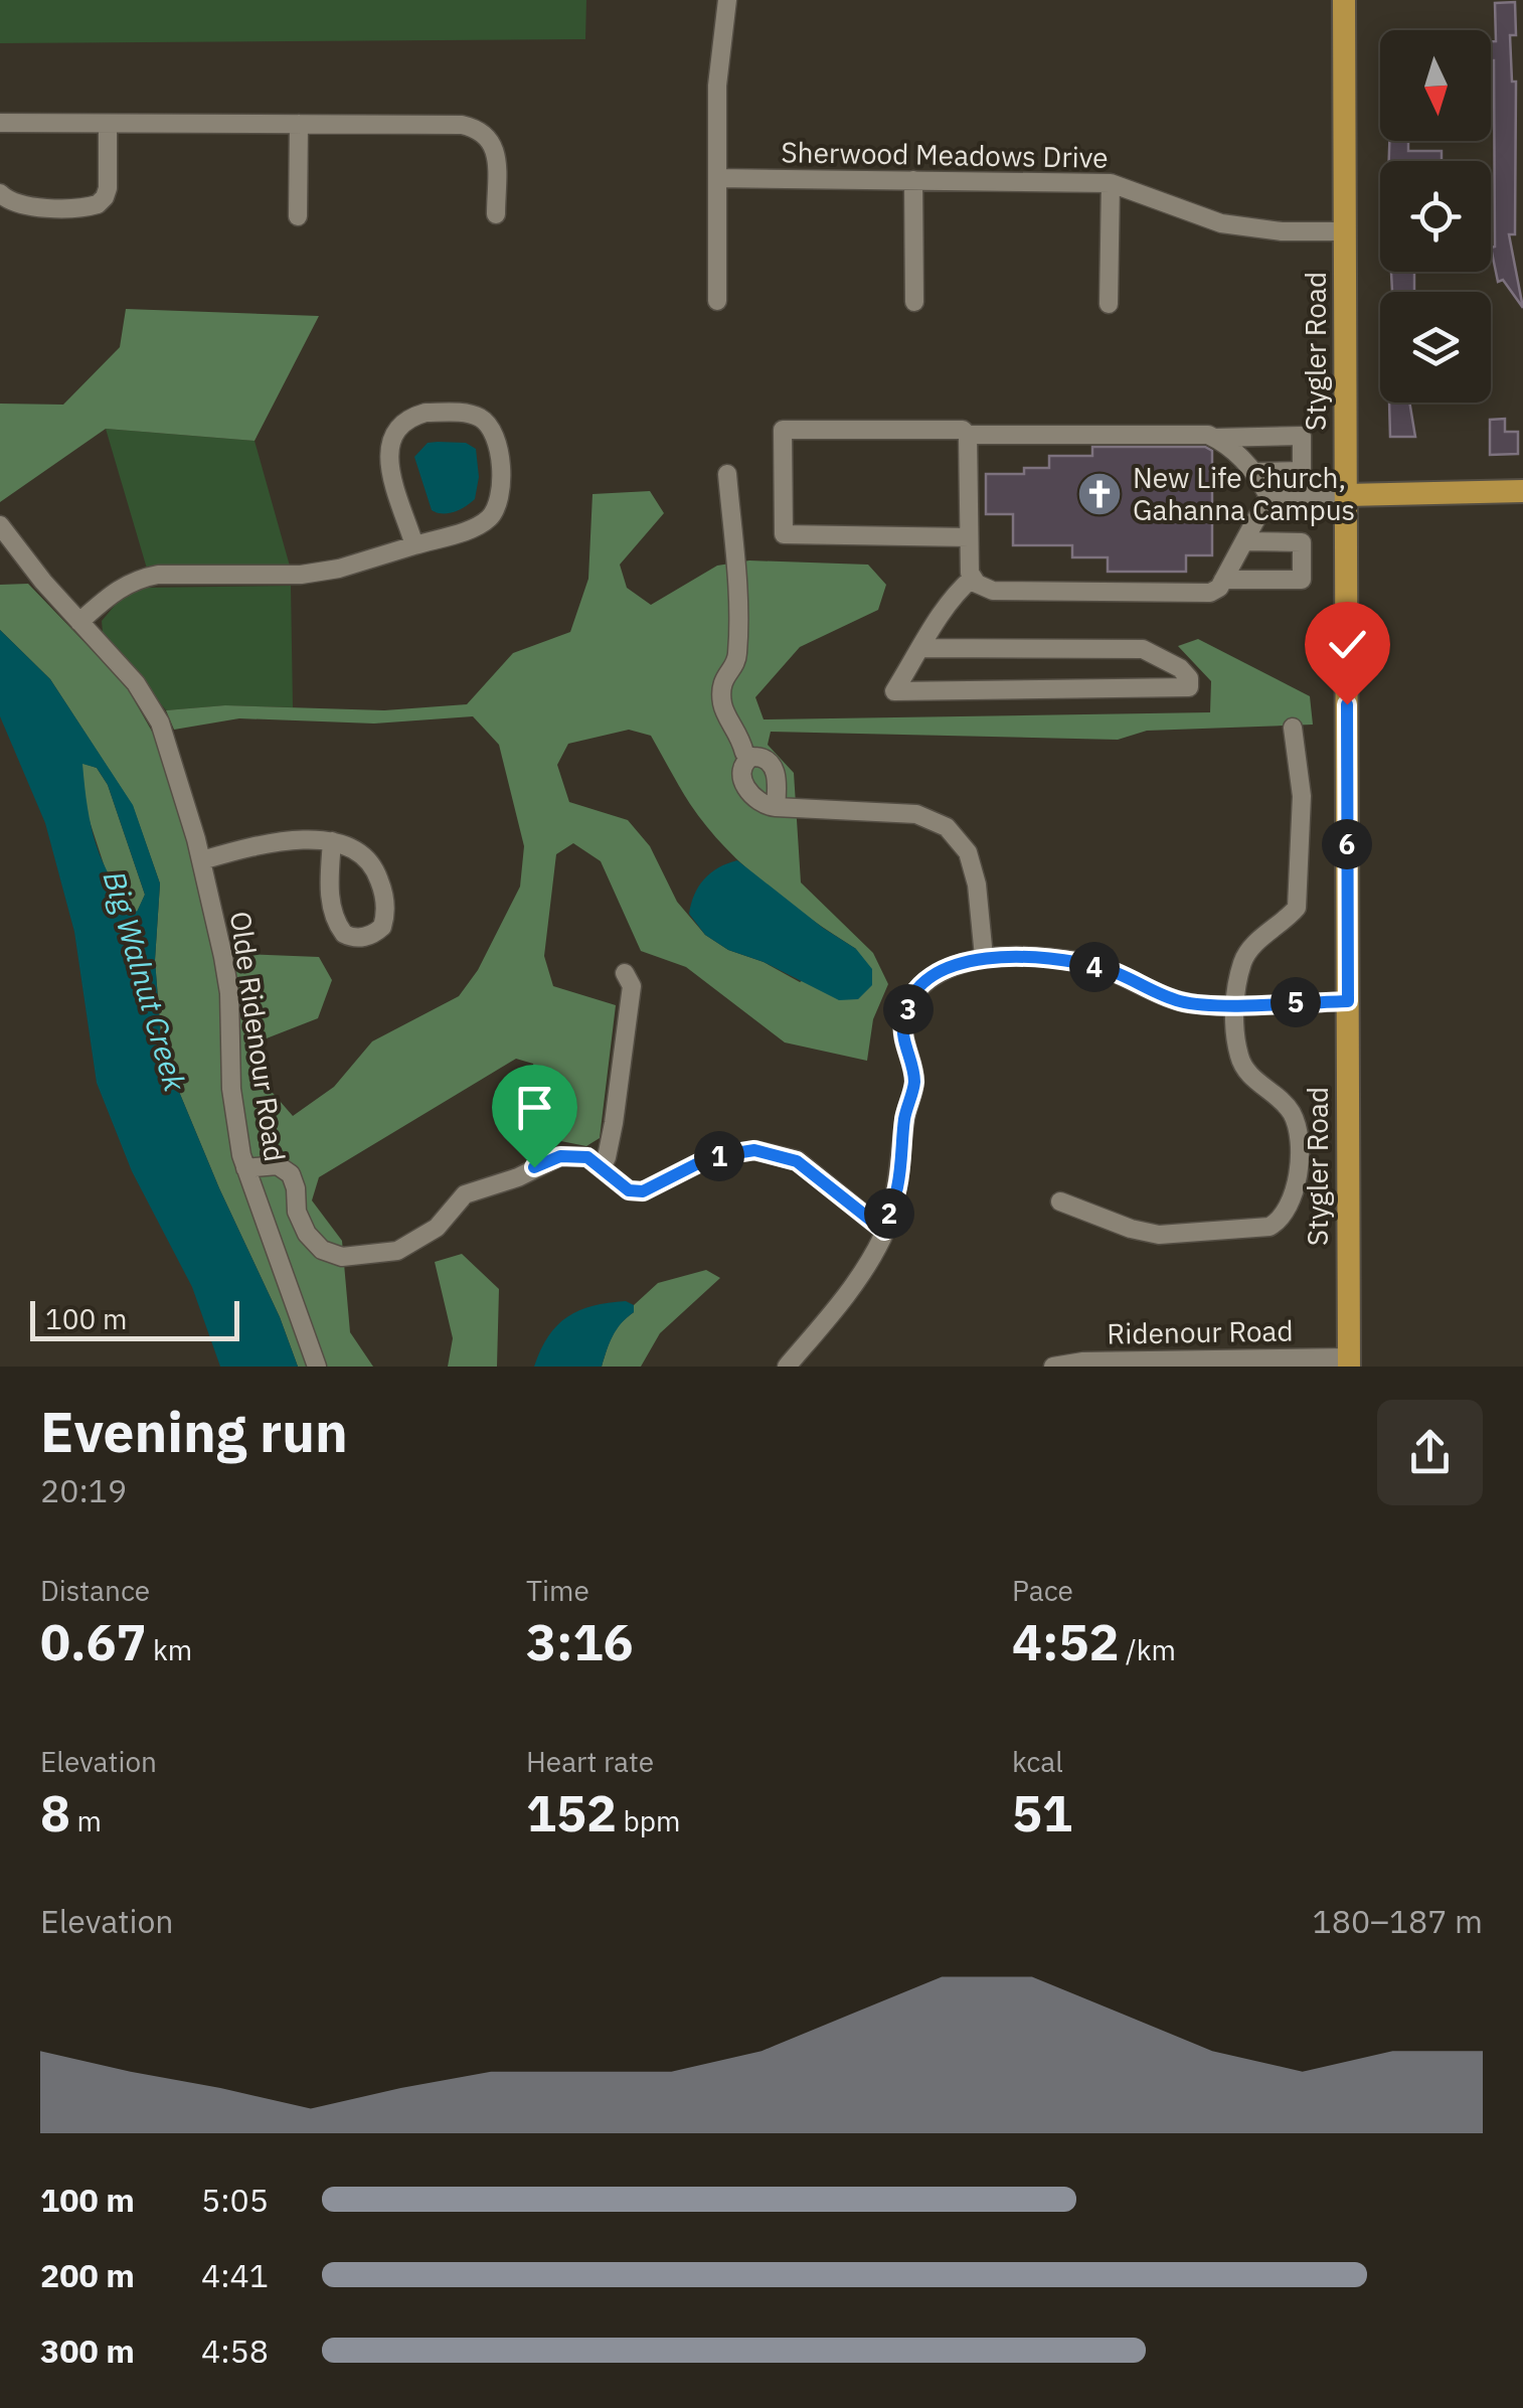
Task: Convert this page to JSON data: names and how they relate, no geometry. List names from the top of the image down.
{
  "streets": {
    "main road": ["Stygler Road"],
    "street": ["Sherwood Meadows Drive", "Olde Ridenour Road", "Ridenour Road"]
  },
  "crossings": [
    ["Sherwood Meadows Drive", "Stygler Road"],
    ["Stygler Road", "Ridenour Road"]
  ],
  "water": ["Big Walnut Creek"],
  "places": {
    "church": ["New Life Church, Gahanna Campus"]
  },
  "scale_bar": "100 m",
  "north": "bottom",
  "page": {
    "pins": [
      "6",
      "4",
      "5",
      "3",
      "1",
      "2"
    ],
    "scale": "100 m",
    "heading": ["Evening run", "20:19"],
    "stats": [
      ["Distance", "0.67 km"],
      ["Time", "3:16"],
      ["Pace", "4:52 /km"],
      ["Elevation", "8 m"],
      ["Heart rate", "152 bpm"],
      ["kcal", "51"]
    ],
    "chart": ["Elevation", "180–187 m"],
    "list": [
      {
        "name": "100 m",
        "note": "5:05"
      },
      {
        "name": "200 m",
        "note": "4:41"
      },
      {
        "name": "300 m",
        "note": "4:58"
      }
    ]
  }
}
